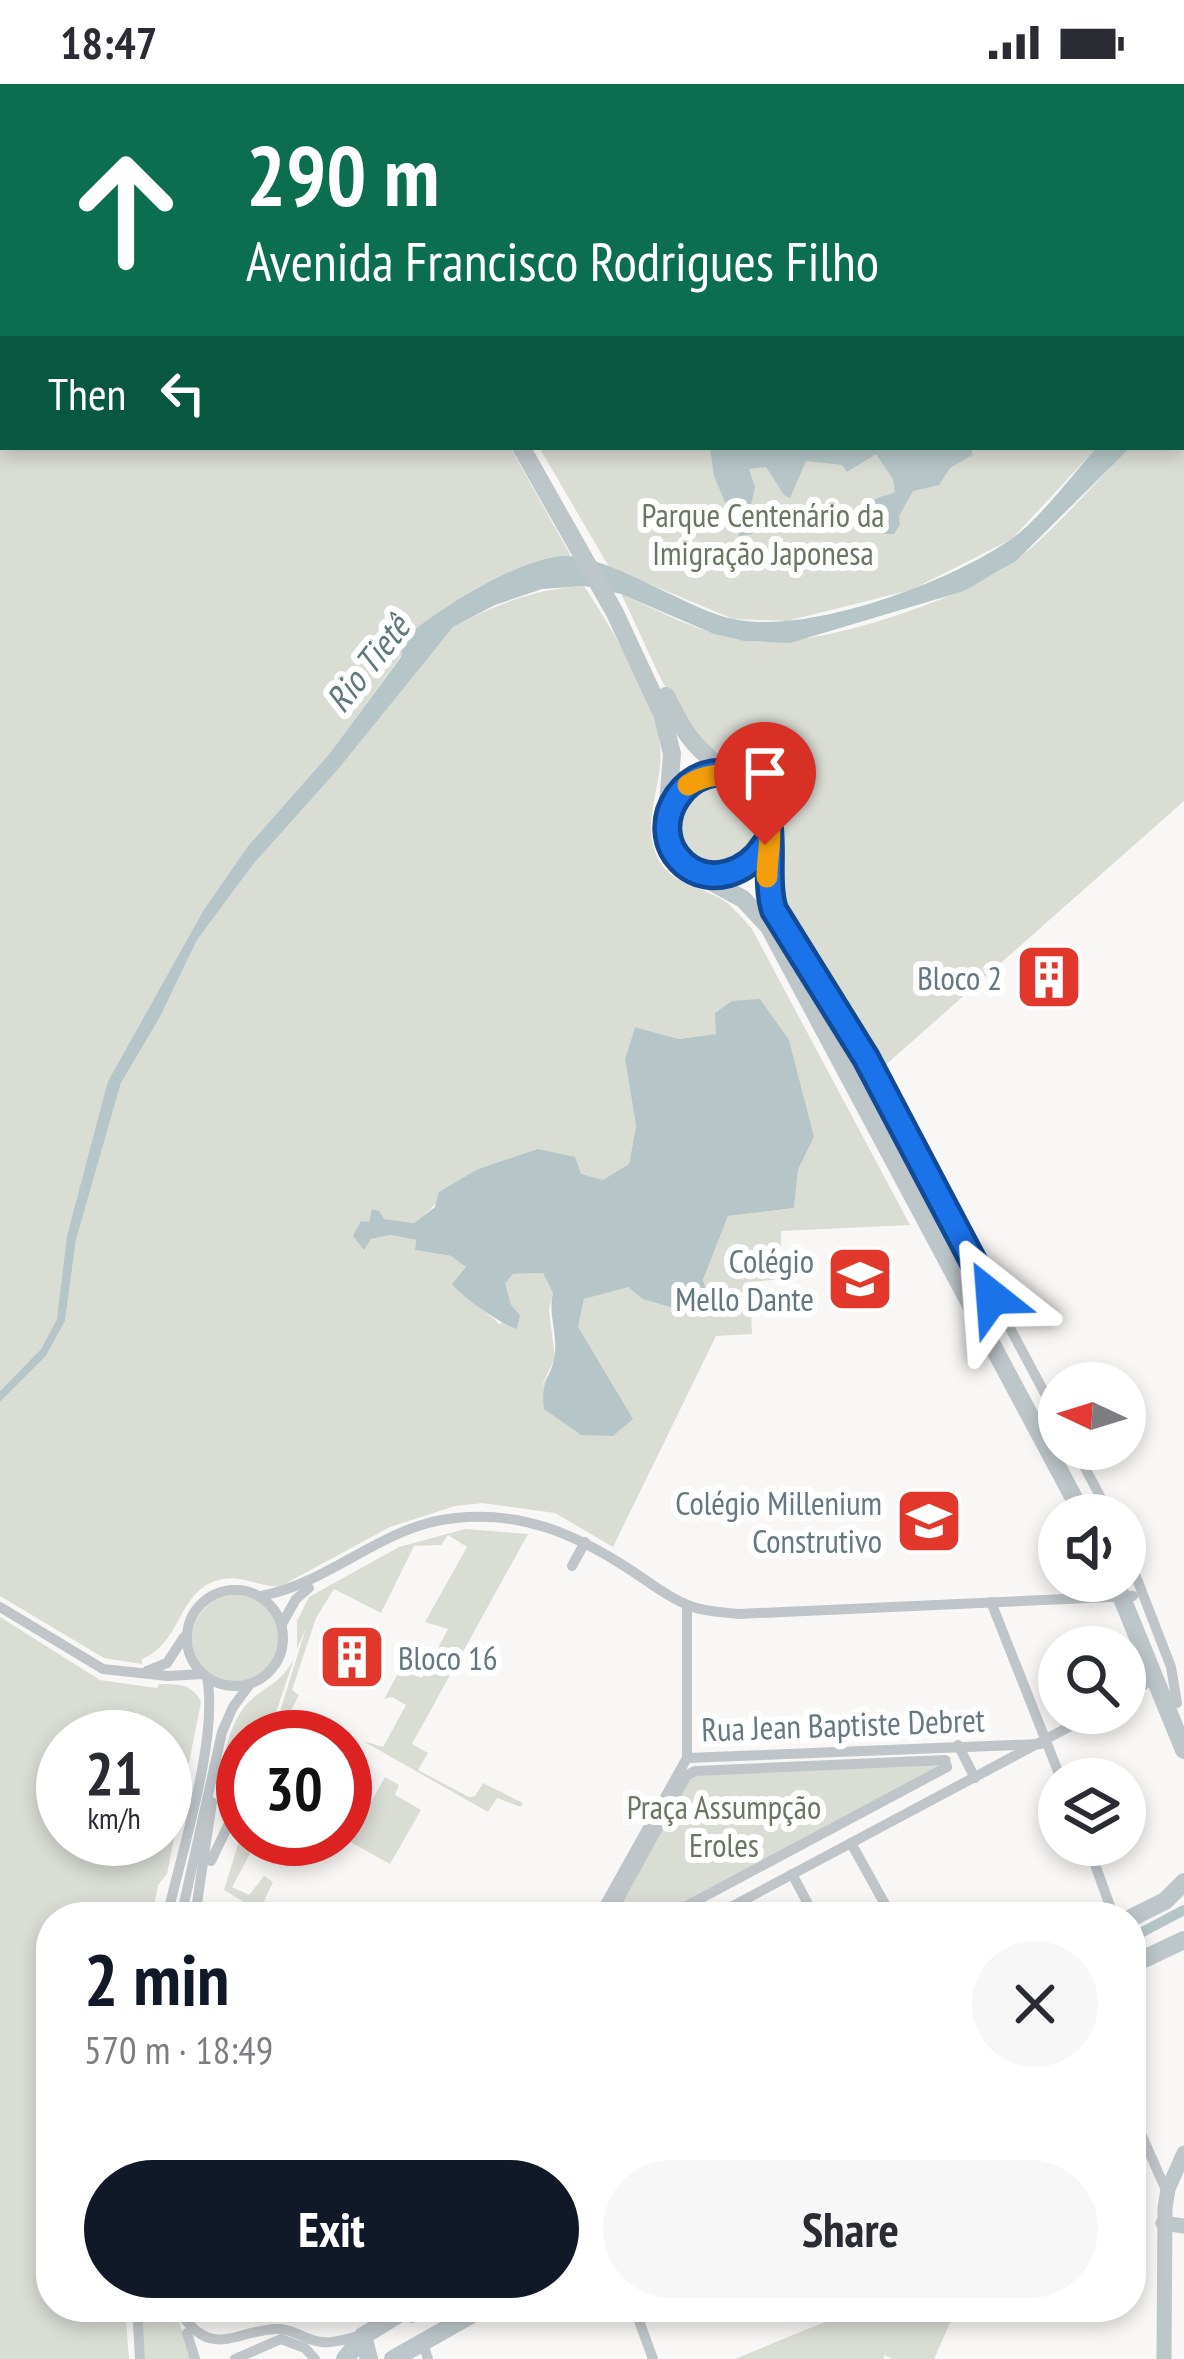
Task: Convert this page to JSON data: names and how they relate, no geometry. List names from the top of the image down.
{
  "streets": {
    "street": ["Rua Jean Baptiste Debret"]
  },
  "water": ["Rio Tietê"],
  "parks": ["Parque Centenário da Imigração Japonesa", "Praça Assumpção Eroles"],
  "places": {
    "building": ["Bloco 2", "Bloco 16"],
    "school or university": ["Colégio Mello Dante", "Colégio Millenium Construtivo"]
  },
  "north": "left",
  "page": {
    "status": "18:47",
    "turn": ["290 m", "Avenida Francisco Rodrigues Filho"],
    "then": "Then",
    "speed": "21 km/h",
    "limit": "30",
    "heading": ["2 min", "570 m · 18:49"],
    "buttons": ["Exit", "Share"]
  }
}
